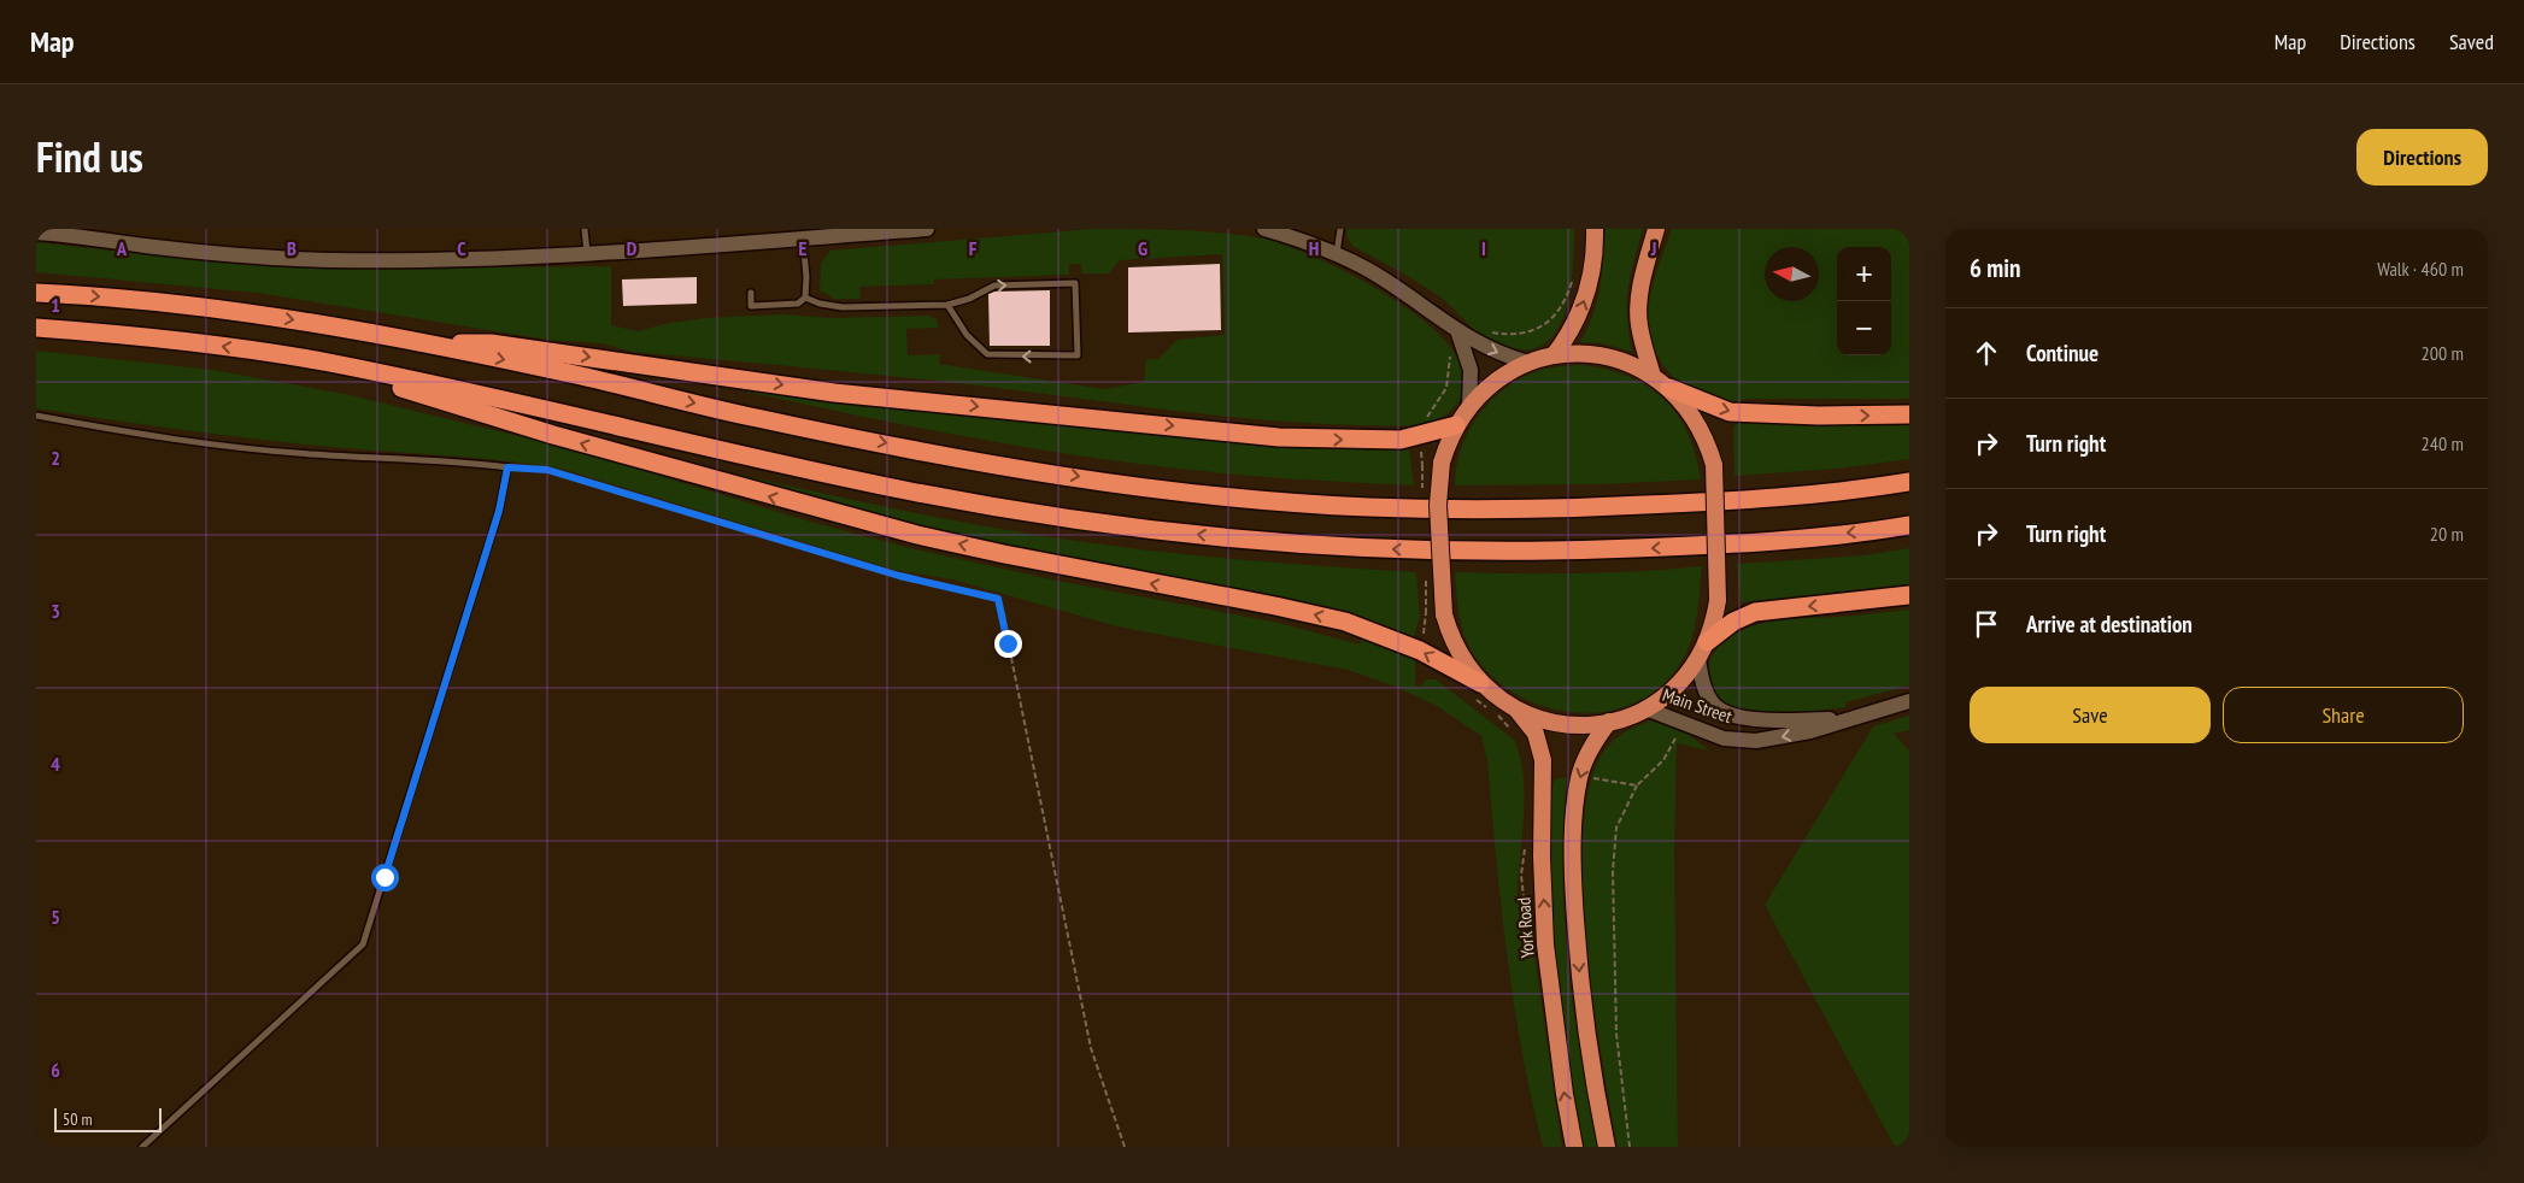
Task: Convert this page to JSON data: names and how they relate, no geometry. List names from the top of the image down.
{
  "streets": {
    "highway": ["York Road"],
    "street": ["Main Street"]
  },
  "one_way": ["Main Street"],
  "scale_bar": "50 m",
  "north": "left",
  "page": {
    "header": "Map",
    "nav": ["Map", "Directions", "Saved"],
    "title": "Find us",
    "buttons": [
      "Directions",
      ["Save", "Share"]
    ],
    "heading": ["6 min", "Walk · 460 m"],
    "map_buttons": ["+", "−"],
    "list": [
      ["Continue", "200 m"],
      ["Turn right", "240 m"],
      ["Turn right", "20 m"],
      "Arrive at destination"
    ],
    "scale": "50 m"
  },
  "grid": {
    "columns": [
      "A",
      "B",
      "C",
      "D",
      "E",
      "F",
      "G",
      "H",
      "I",
      "J"
    ],
    "rows": [
      "1",
      "2",
      "3",
      "4",
      "5",
      "6"
    ]
  }
}
